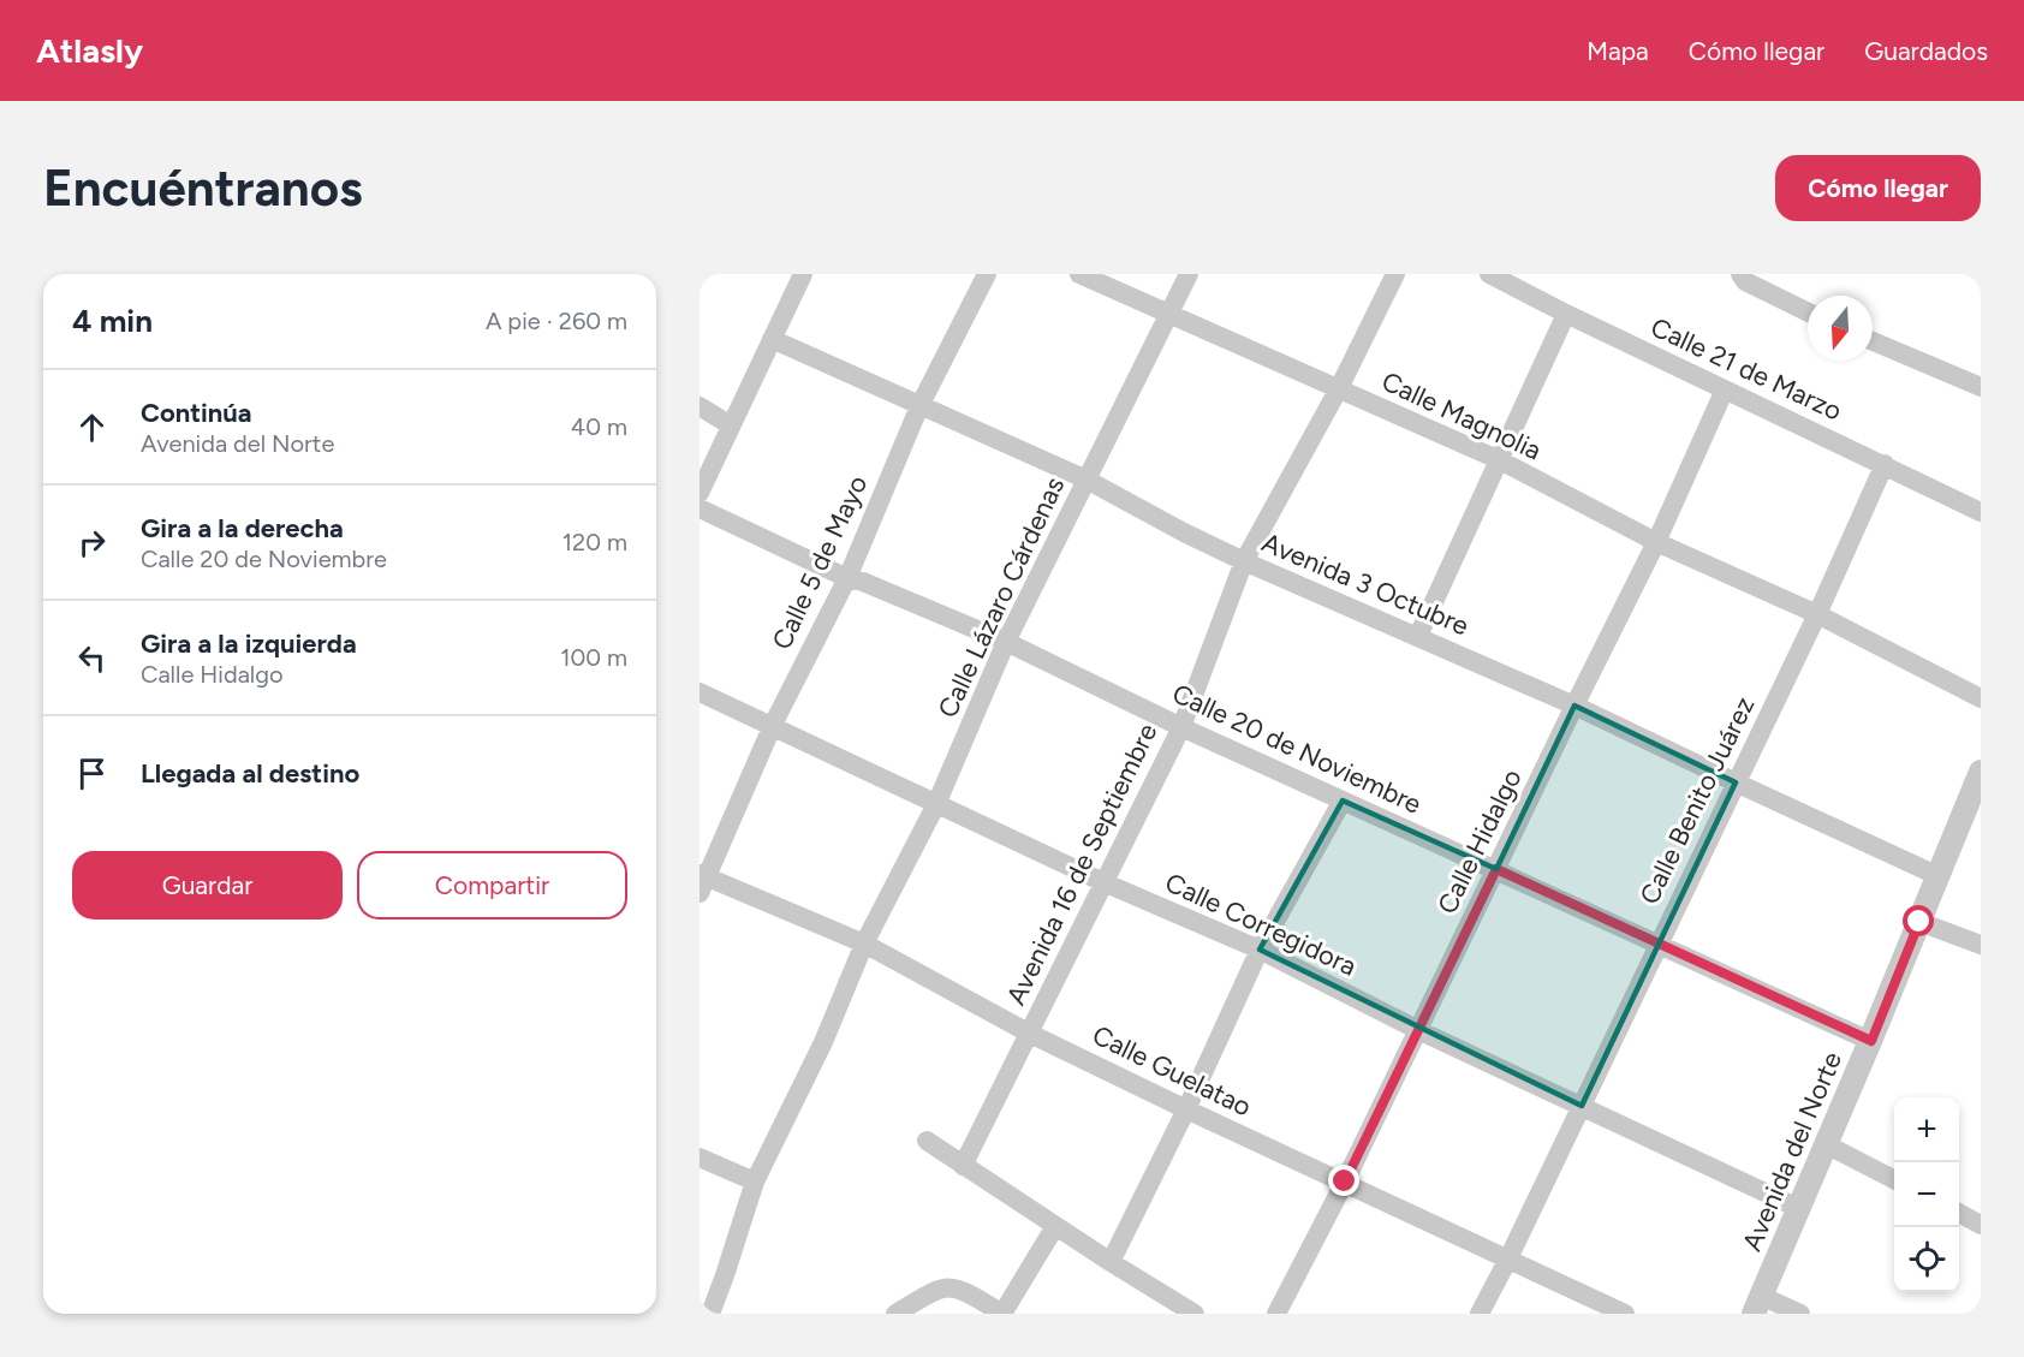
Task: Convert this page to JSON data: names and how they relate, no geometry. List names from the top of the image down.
{
  "streets": {
    "street": [
      "Calle 21 de Marzo",
      "Calle Magnolia",
      "Calle 5 de Mayo",
      "Avenida 3 Octubre",
      "Calle Lázaro Cárdenas",
      "Calle 20 de Noviembre",
      "Calle Benito Juárez",
      "Calle Hidalgo",
      "Avenida 16 de Septiembre",
      "Calle Corregidora",
      "Calle Guelatao",
      "Avenida del Norte"
    ]
  },
  "crossings": [
    ["Calle 21 de Marzo", "Calle Benito Juárez"],
    ["Calle 21 de Marzo", "Calle Hidalgo"],
    ["Calle Magnolia", "Calle Lázaro Cárdenas"],
    ["Calle Magnolia", "Calle Benito Juárez"],
    ["Calle Magnolia", "Calle Hidalgo"],
    ["Calle Magnolia", "Avenida 16 de Septiembre"],
    ["Calle 5 de Mayo", "Avenida 3 Octubre"],
    ["Calle 5 de Mayo", "Calle 20 de Noviembre"],
    ["Calle 5 de Mayo", "Calle Corregidora"],
    ["Calle 5 de Mayo", "Calle Guelatao"],
    ["Avenida 3 Octubre", "Calle Lázaro Cárdenas"],
    ["Avenida 3 Octubre", "Calle Benito Juárez"],
    ["Avenida 3 Octubre", "Calle Hidalgo"],
    ["Avenida 3 Octubre", "Avenida 16 de Septiembre"],
    ["Avenida 3 Octubre", "Avenida del Norte"],
    ["Calle Lázaro Cárdenas", "Calle 20 de Noviembre"],
    ["Calle Lázaro Cárdenas", "Calle Corregidora"],
    ["Calle Lázaro Cárdenas", "Calle Guelatao"],
    ["Calle 20 de Noviembre", "Calle Benito Juárez"],
    ["Calle 20 de Noviembre", "Calle Hidalgo"],
    ["Calle 20 de Noviembre", "Avenida 16 de Septiembre"],
    ["Calle 20 de Noviembre", "Avenida del Norte"],
    ["Calle Benito Juárez", "Calle Corregidora"],
    ["Calle Benito Juárez", "Calle Guelatao"],
    ["Calle Hidalgo", "Calle Corregidora"],
    ["Calle Hidalgo", "Calle Guelatao"],
    ["Avenida 16 de Septiembre", "Calle Corregidora"],
    ["Avenida 16 de Septiembre", "Calle Guelatao"],
    ["Calle Corregidora", "Avenida del Norte"]
  ],
  "north": "bottom",
  "page": {
    "header": "Atlasly",
    "nav": ["Mapa", "Cómo llegar", "Guardados"],
    "buttons": [
      "Cómo llegar",
      ["Guardar", "Compartir"]
    ],
    "title": "Encuéntranos",
    "heading": ["4 min", "A pie · 260 m"],
    "list": [
      ["Continúa", "Avenida del Norte", "40 m"],
      ["Gira a la derecha", "Calle 20 de Noviembre", "120 m"],
      ["Gira a la izquierda", "Calle Hidalgo", "100 m"],
      "Llegada al destino"
    ],
    "map_buttons": ["+", "−"]
  }
}
